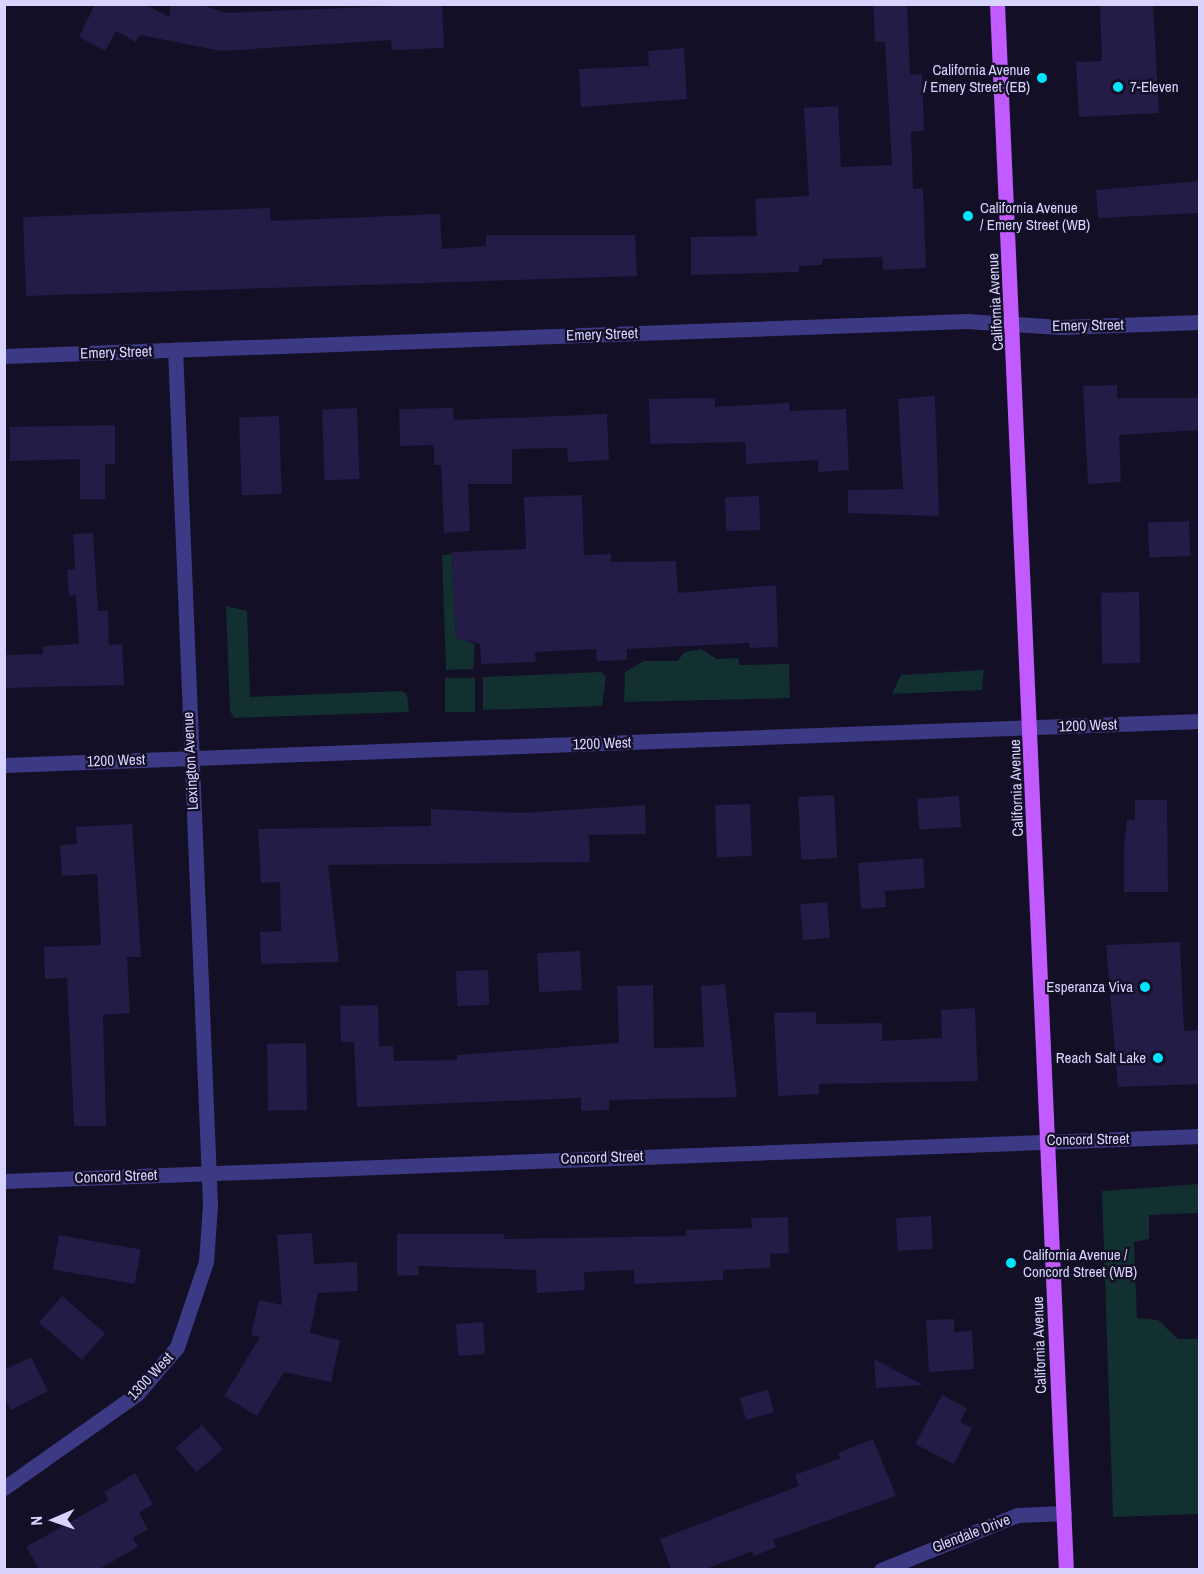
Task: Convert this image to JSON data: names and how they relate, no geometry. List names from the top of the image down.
{
  "streets": {
    "main road": ["California Avenue"],
    "street": [
      "Emery Street",
      "1200 West",
      "Lexington Avenue",
      "Concord Street",
      "1300 West",
      "Glendale Drive"
    ]
  },
  "crossings": [
    ["California Avenue", "Emery Street"],
    ["California Avenue", "1200 West"],
    ["California Avenue", "Concord Street"],
    ["California Avenue", "Glendale Drive"],
    ["Emery Street", "Lexington Avenue"],
    ["1200 West", "Lexington Avenue"],
    ["Lexington Avenue", "Concord Street"],
    ["Lexington Avenue", "1300 West"],
    ["Concord Street", "1300 West"]
  ],
  "places": [
    "California Avenue / Emery Street (EB)",
    "7-Eleven",
    "California Avenue / Emery Street (WB)",
    "Esperanza Viva",
    "Reach Salt Lake",
    "California Avenue / Concord Street (WB)"
  ],
  "north": "left"
}
